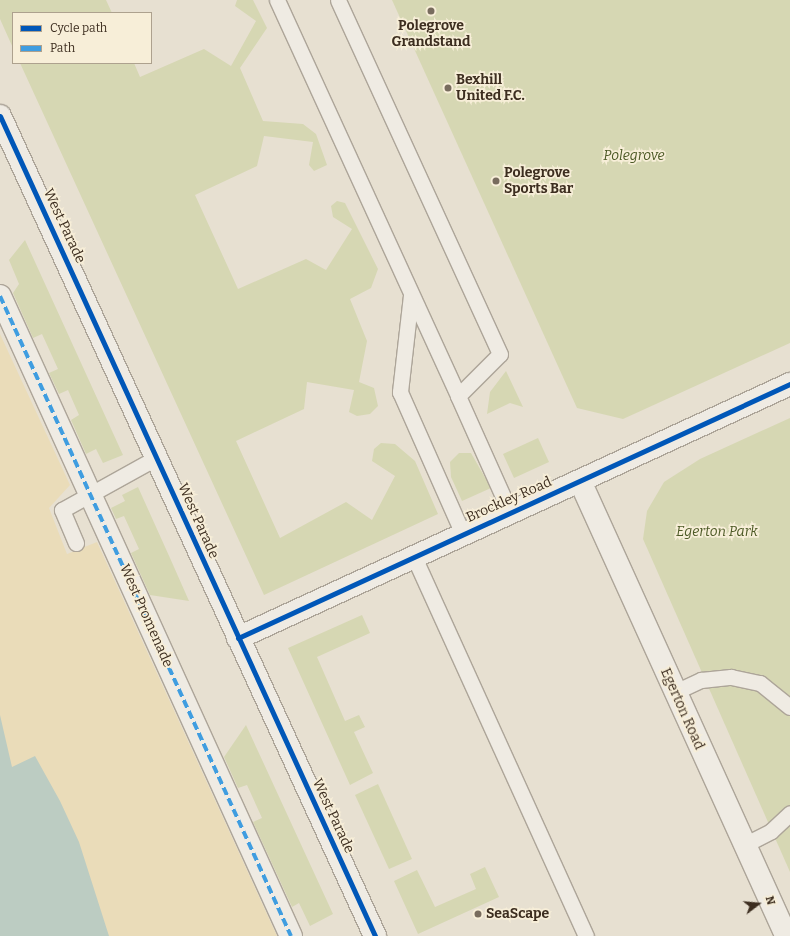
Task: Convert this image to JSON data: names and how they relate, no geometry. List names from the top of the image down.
{
  "streets": {
    "street": [
      "West Parade",
      "Brockley Road",
      "West Promenade",
      "Egerton Road"
    ]
  },
  "crossings": [
    ["West Parade", "Brockley Road"],
    ["Brockley Road", "Egerton Road"]
  ],
  "parks": ["Polegrove", "Egerton Park"],
  "places": [
    "Polegrove Grandstand",
    "Bexhill United F.C.",
    "Polegrove Sports Bar",
    "SeaScape"
  ],
  "legend": ["Cycle path", "Path"],
  "north": "right"
}
